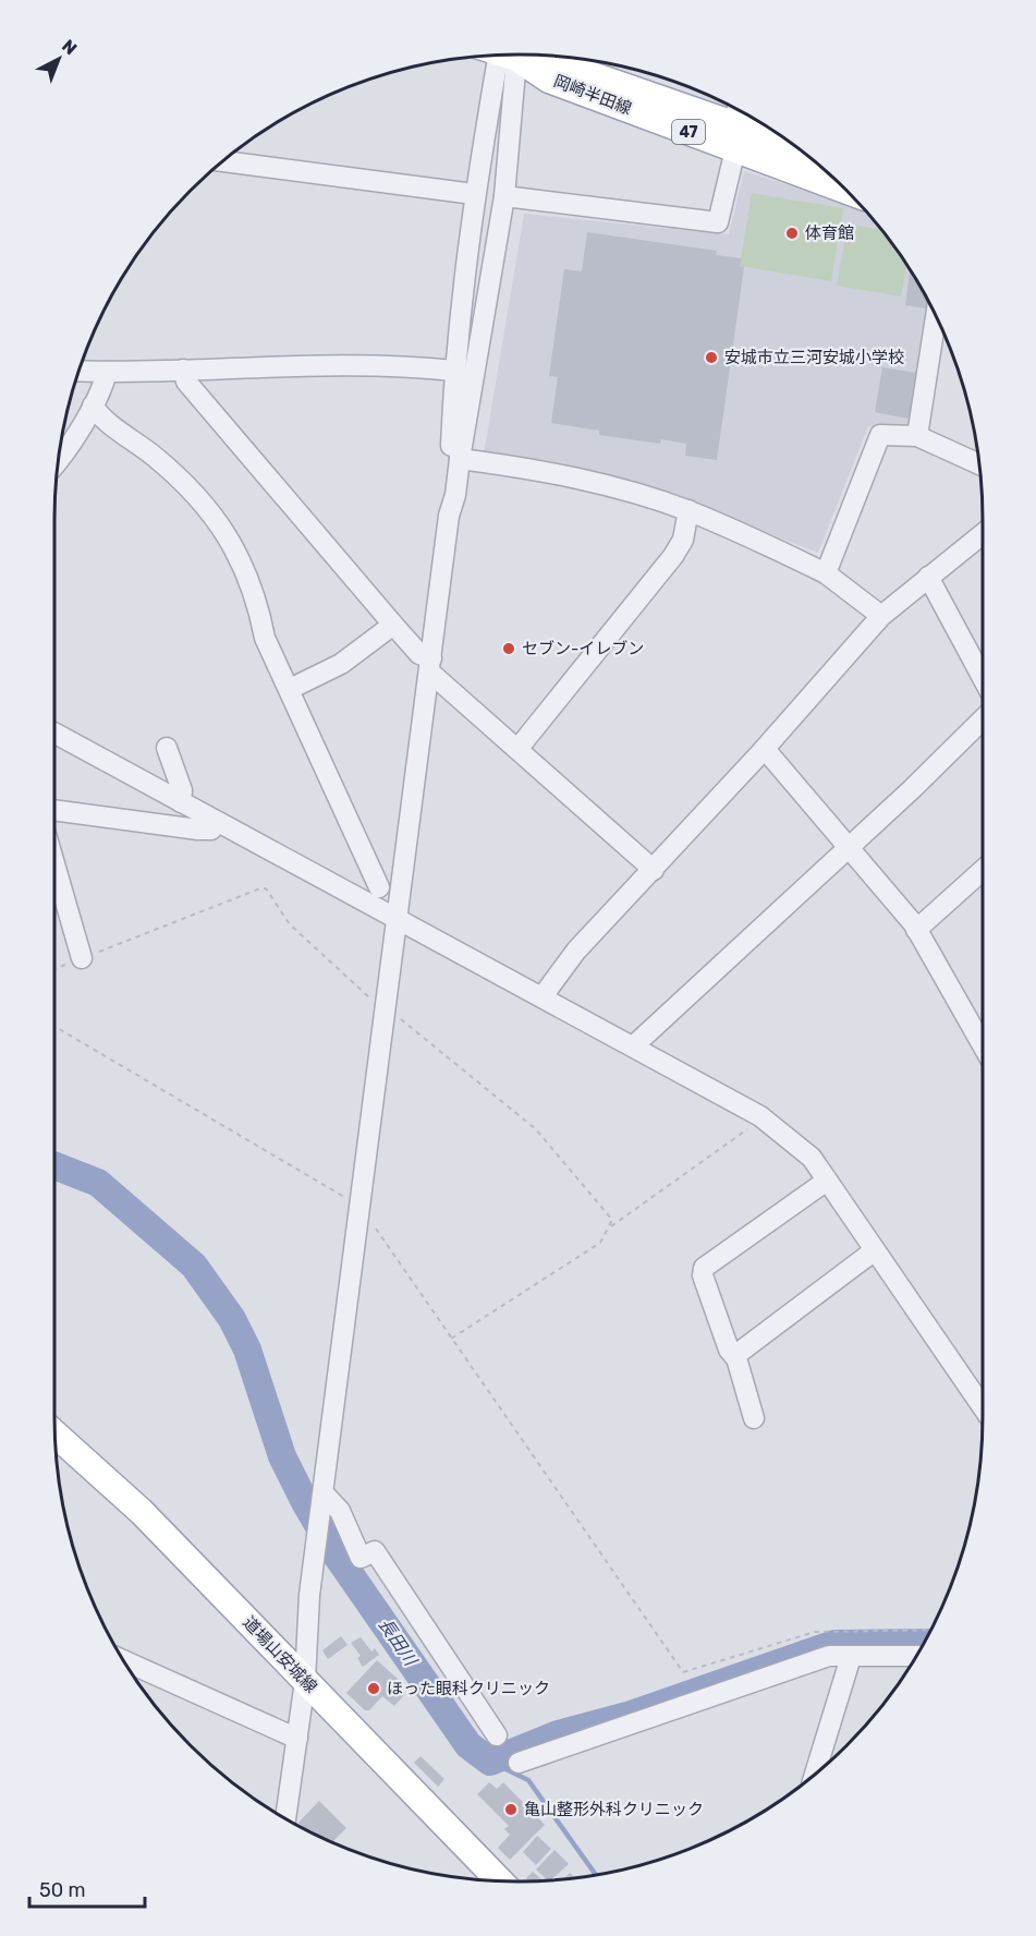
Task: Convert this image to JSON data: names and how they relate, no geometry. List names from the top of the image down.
{
  "streets": {
    "main road": ["岡崎半田線", "47", "道場山安城線"]
  },
  "water": ["長田川"],
  "places": [
    "体育館",
    "安城市立三河安城小学校",
    "セブン-イレブン",
    "ほった眼科クリニック",
    "亀山整形外科クリニック"
  ],
  "scale_bar": "50 m",
  "north": "top right"
}
